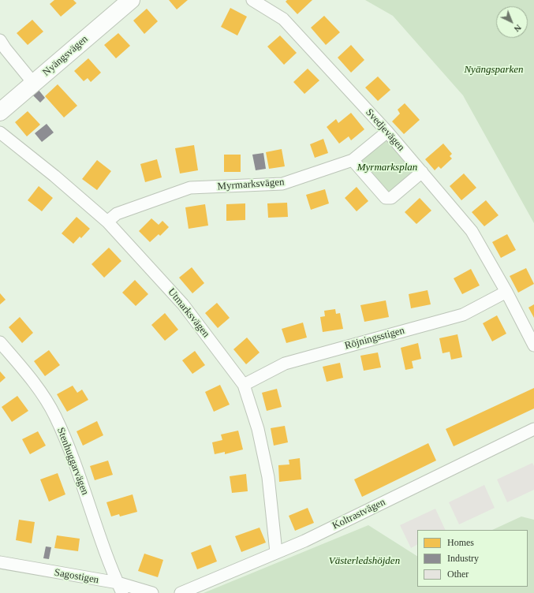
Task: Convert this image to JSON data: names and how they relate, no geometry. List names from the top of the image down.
{
  "streets": {
    "street": [
      "Nyängsvägen",
      "Svedjevägen",
      "Myrmarksvägen",
      "Utmarksvägen",
      "Röjningsstigen",
      "Stenhuggarvägen",
      "Koltrastvägen",
      "Sagostigen"
    ]
  },
  "crossings": [
    ["Svedjevägen", "Myrmarksvägen"],
    ["Svedjevägen", "Röjningsstigen"],
    ["Myrmarksvägen", "Utmarksvägen"],
    ["Utmarksvägen", "Röjningsstigen"],
    ["Utmarksvägen", "Koltrastvägen"],
    ["Stenhuggarvägen", "Sagostigen"]
  ],
  "parks": ["Nyängsparken", "Myrmarksplan", "Västerledshöjden"],
  "legend": ["Homes", "Industry", "Other"],
  "north": "bottom right"
}
